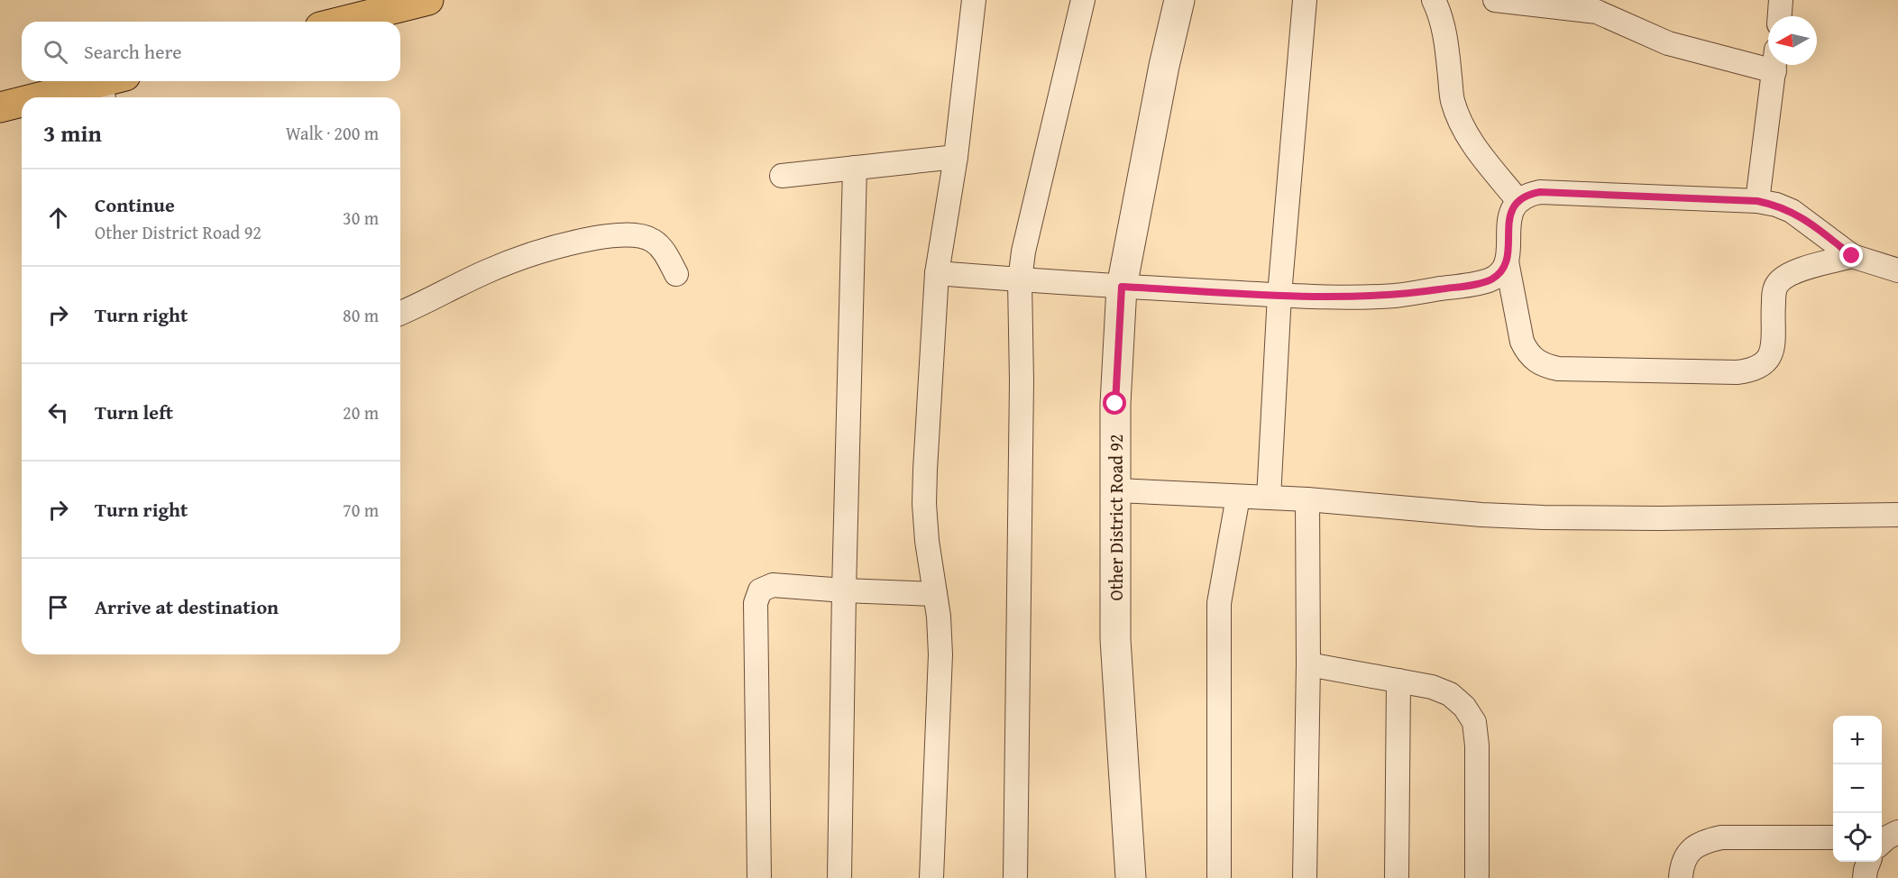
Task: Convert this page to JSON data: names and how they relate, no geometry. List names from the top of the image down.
{
  "streets": {
    "street": ["Other District Road 92"]
  },
  "north": "left",
  "page": {
    "search": "Search here",
    "heading": ["3 min", "Walk · 200 m"],
    "list": [
      ["Continue", "Other District Road 92", "30 m"],
      ["Turn right", "80 m"],
      ["Turn left", "20 m"],
      ["Turn right", "70 m"],
      "Arrive at destination"
    ],
    "map_buttons": ["+", "−"]
  }
}
